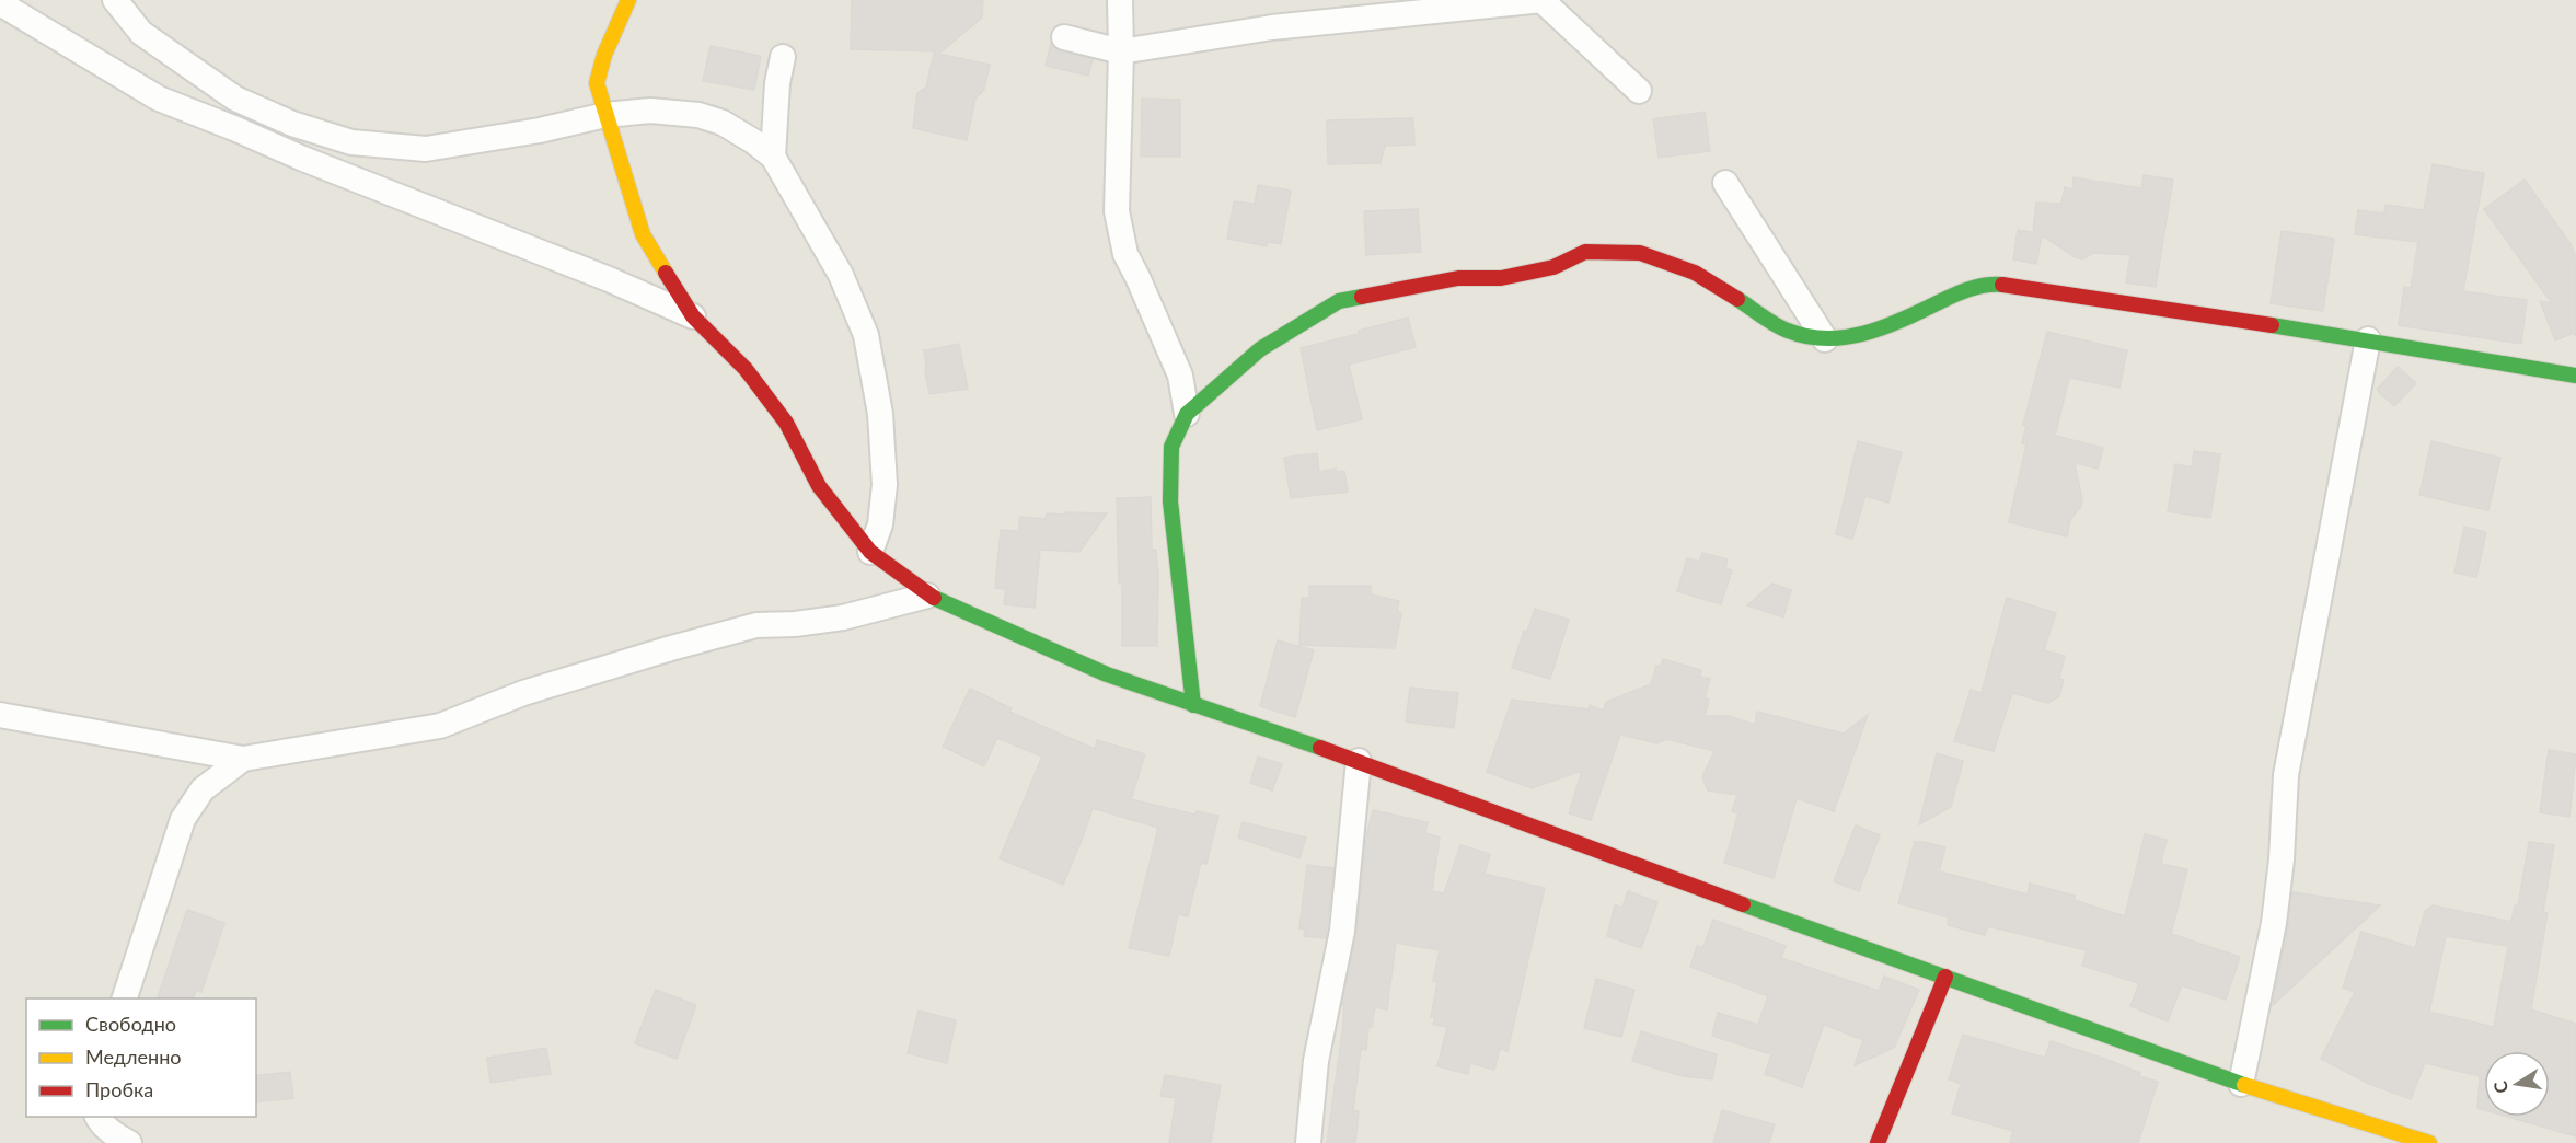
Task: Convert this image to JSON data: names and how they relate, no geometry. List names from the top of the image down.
{
  "legend": ["Свободно", "Медленно", "Пробка"],
  "north": "left"
}
